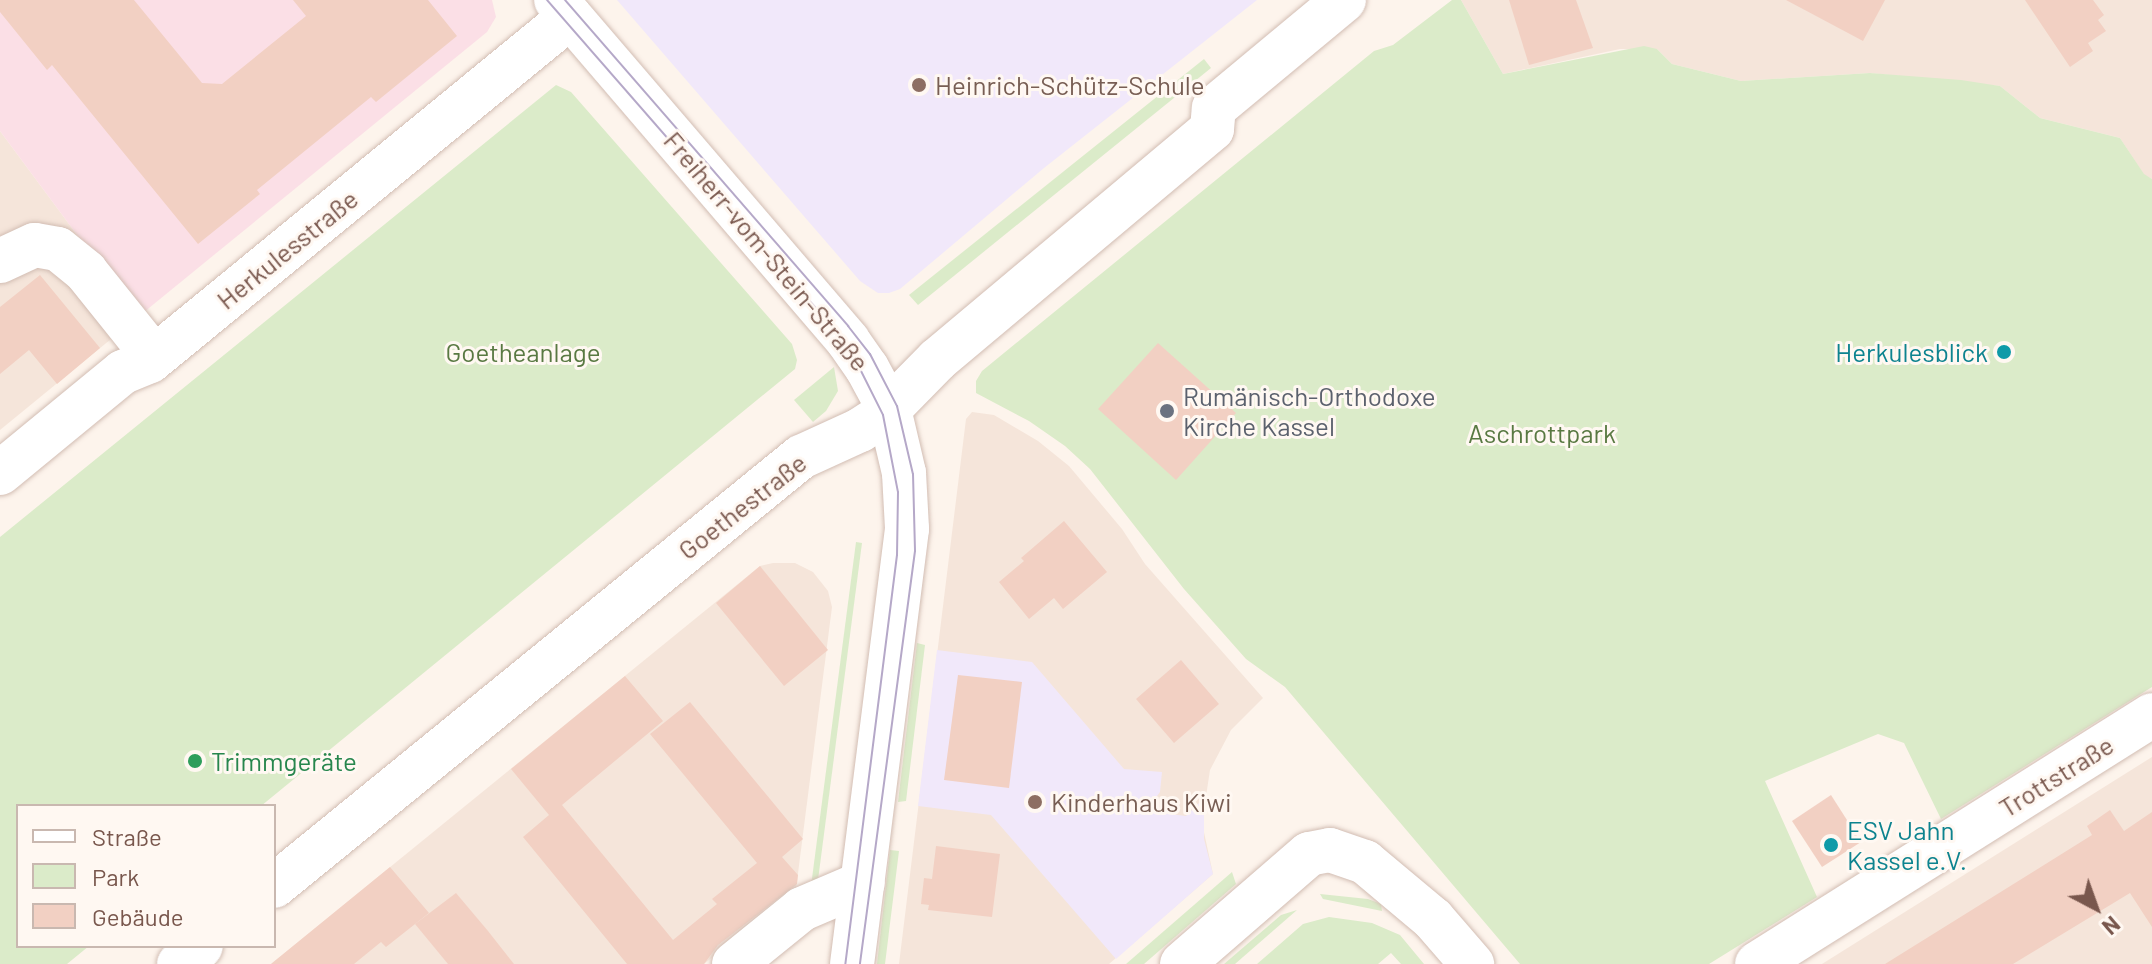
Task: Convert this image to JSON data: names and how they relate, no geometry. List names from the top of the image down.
{
  "streets": {
    "street": [
      "Herkulesstraße",
      "Freiherr-vom-Stein-Straße",
      "Goethestraße",
      "Trottstraße"
    ]
  },
  "crossings": [
    ["Herkulesstraße", "Freiherr-vom-Stein-Straße"],
    ["Freiherr-vom-Stein-Straße", "Goethestraße"]
  ],
  "parks": ["Goetheanlage", "Aschrottpark"],
  "places": [
    "Heinrich-Schütz-Schule",
    "Herkulesblick",
    "Rumänisch-Orthodoxe Kirche Kassel",
    "Trimmgeräte",
    "Kinderhaus Kiwi",
    "ESV Jahn Kassel e.V."
  ],
  "legend": ["Straße", "Park", "Gebäude"],
  "north": "bottom right"
}
